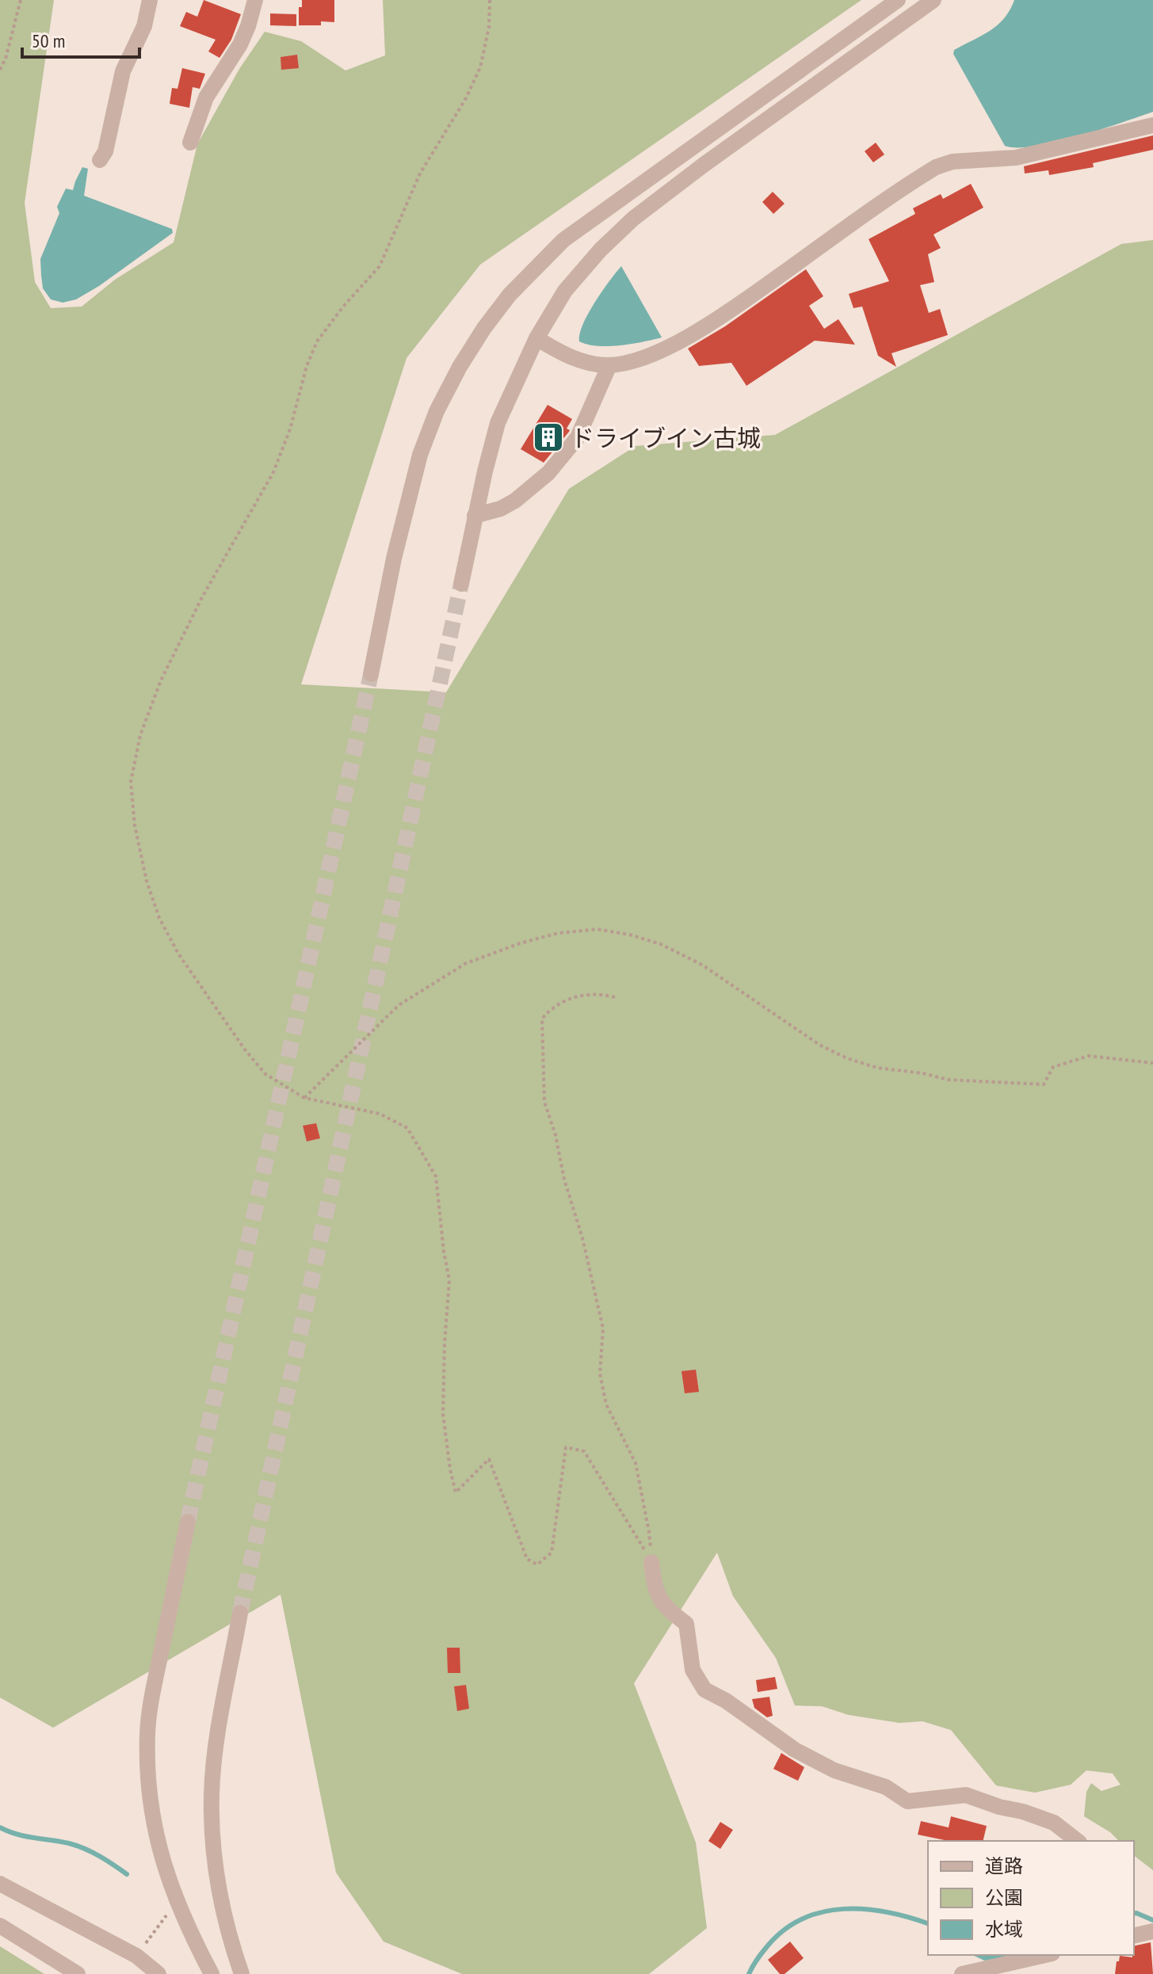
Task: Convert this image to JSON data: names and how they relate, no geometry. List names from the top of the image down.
{
  "places": {
    "building": ["ドライブイン古城"]
  },
  "legend": ["道路", "公園", "水域"],
  "scale_bar": "50 m"
}
